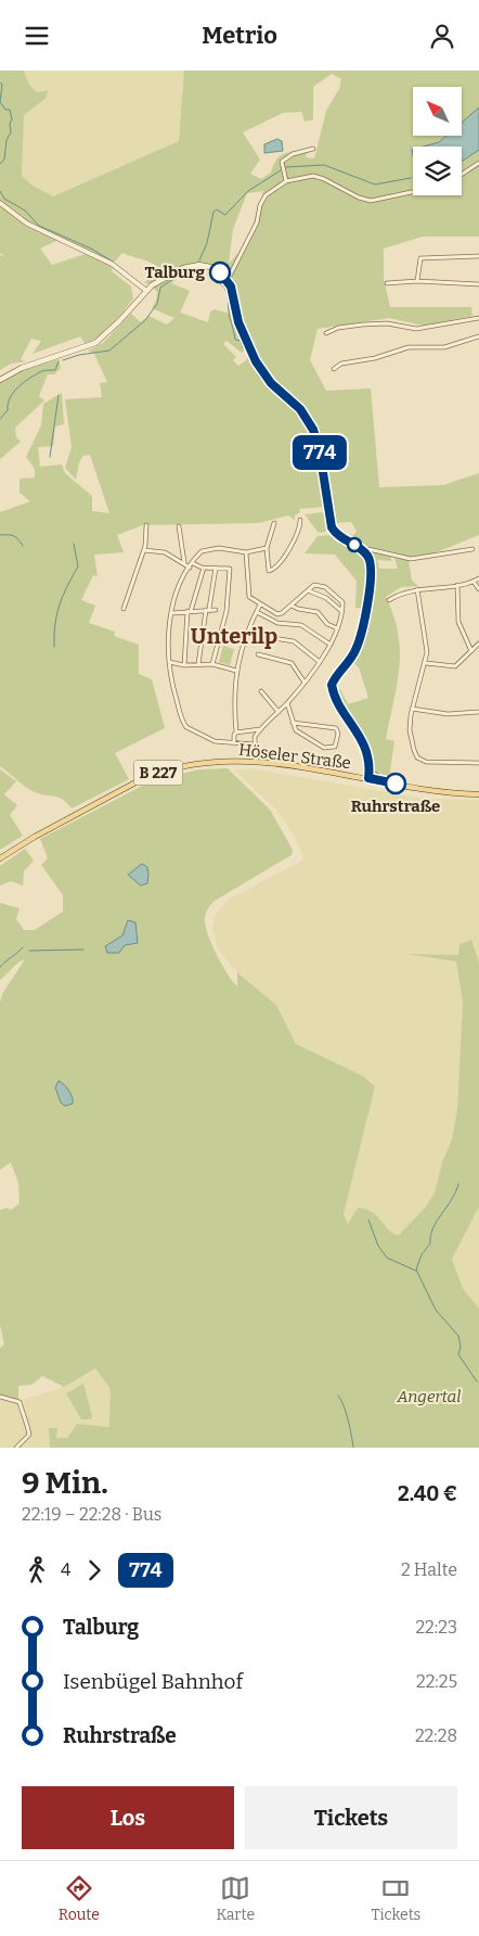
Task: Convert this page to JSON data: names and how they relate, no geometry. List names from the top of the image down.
{
  "streets": {
    "main road": ["Höseler Straße", "B 227"]
  },
  "districts": ["Unterilp"],
  "parks": ["Angertal"],
  "places": ["Talburg", "Ruhrstraße"],
  "lines": ["bus line 774"],
  "north": "top left",
  "page": {
    "header": "Metrio",
    "on_map": "774",
    "heading": ["9 Min.", "22:19 – 22:28 · Bus", "2.40 €"],
    "legs": ["4", "774", "2 Halte"],
    "list": [
      {
        "name": "Talburg",
        "value": "22:23"
      },
      {
        "name": "Isenbügel Bahnhof",
        "value": "22:25"
      },
      {
        "name": "Ruhrstraße",
        "value": "22:28"
      }
    ],
    "buttons": ["Los", "Tickets"],
    "tabs": ["Route", "Karte", "Tickets"]
  }
}
